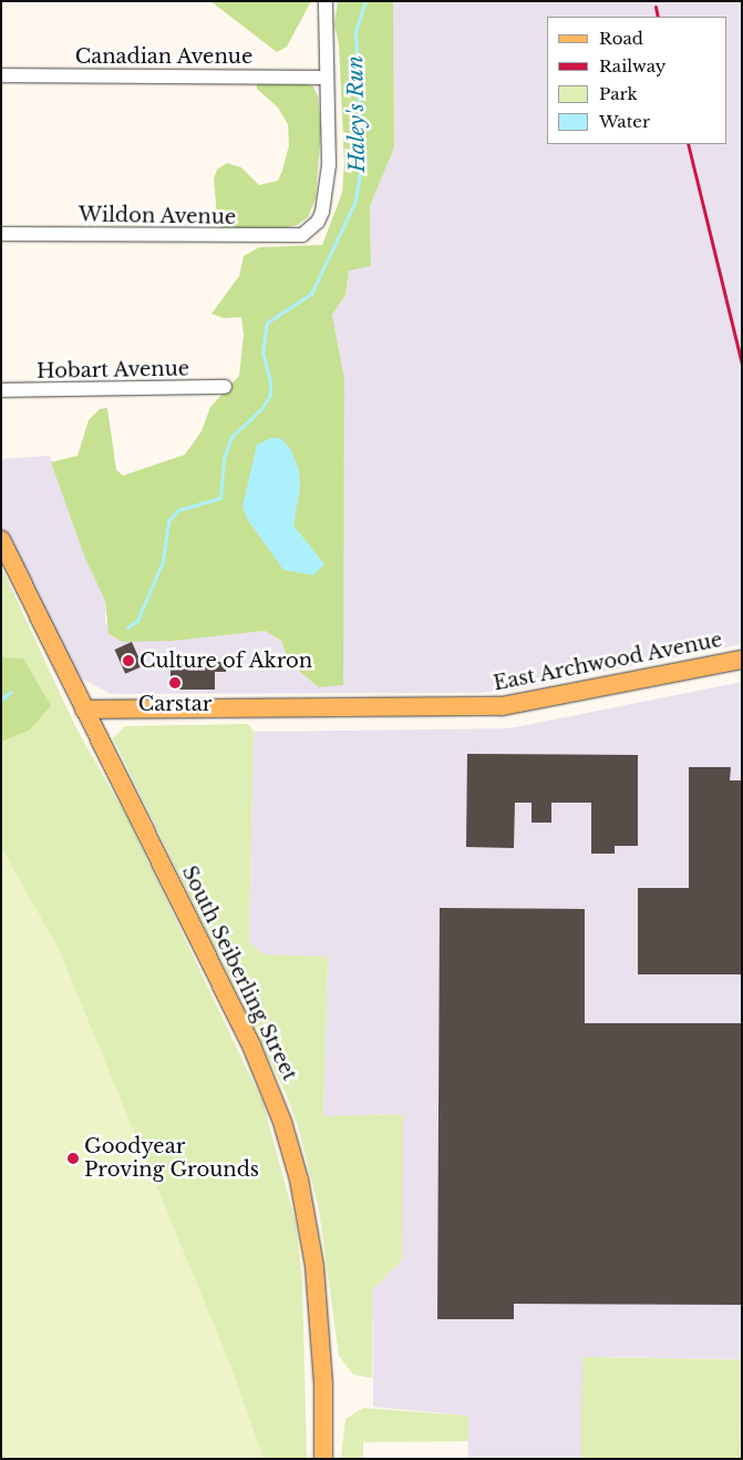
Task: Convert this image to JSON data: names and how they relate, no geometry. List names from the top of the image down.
{
  "streets": {
    "main road": ["East Archwood Avenue", "South Seiberling Street"],
    "street": ["Canadian Avenue", "Wildon Avenue", "Hobart Avenue"]
  },
  "crossings": [
    ["Canadian Avenue", "Wildon Avenue"],
    ["East Archwood Avenue", "South Seiberling Street"]
  ],
  "water": ["Haley's Run"],
  "places": ["Culture of Akron", "Carstar", "Goodyear Proving Grounds"],
  "legend": [
    "Road",
    "Railway",
    "Park",
    "Water"
  ]
}
